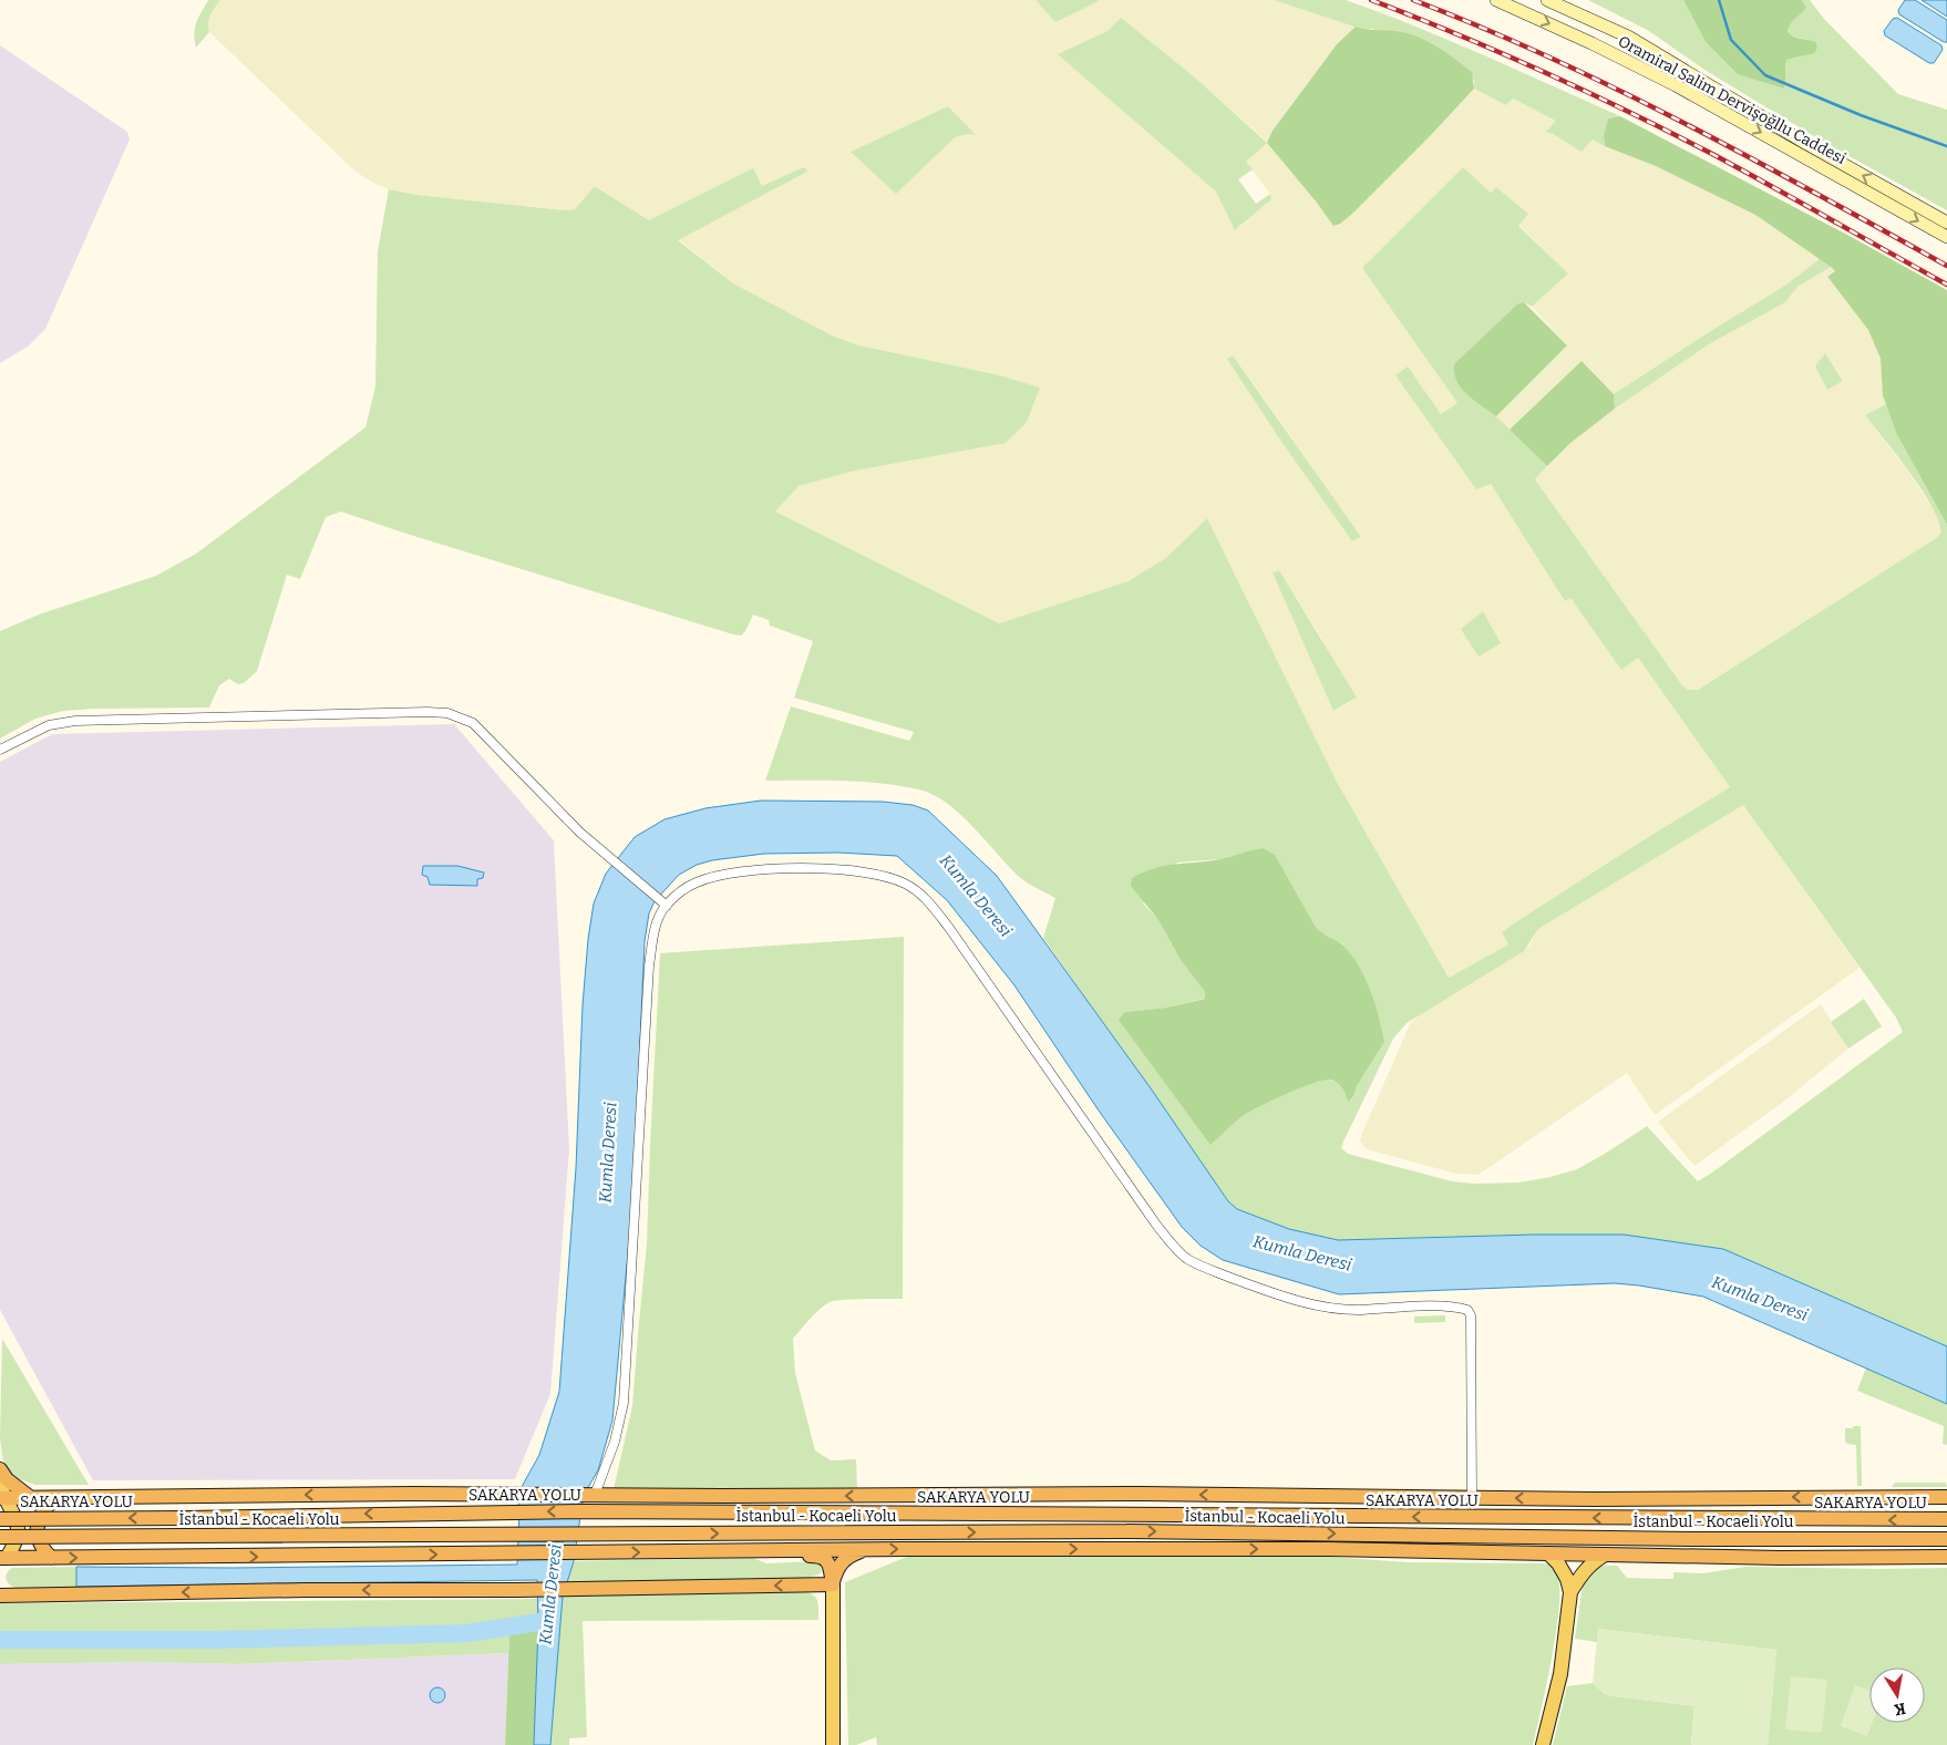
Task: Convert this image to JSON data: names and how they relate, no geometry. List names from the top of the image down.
{
  "streets": {
    "highway": ["SAKARYA YOLU", "İstanbul - Kocaeli Yolu"],
    "main road": ["Oramiral Salim Dervişoğllu Caddesi"]
  },
  "water": ["Kumla Deresi"],
  "north": "bottom"
}
